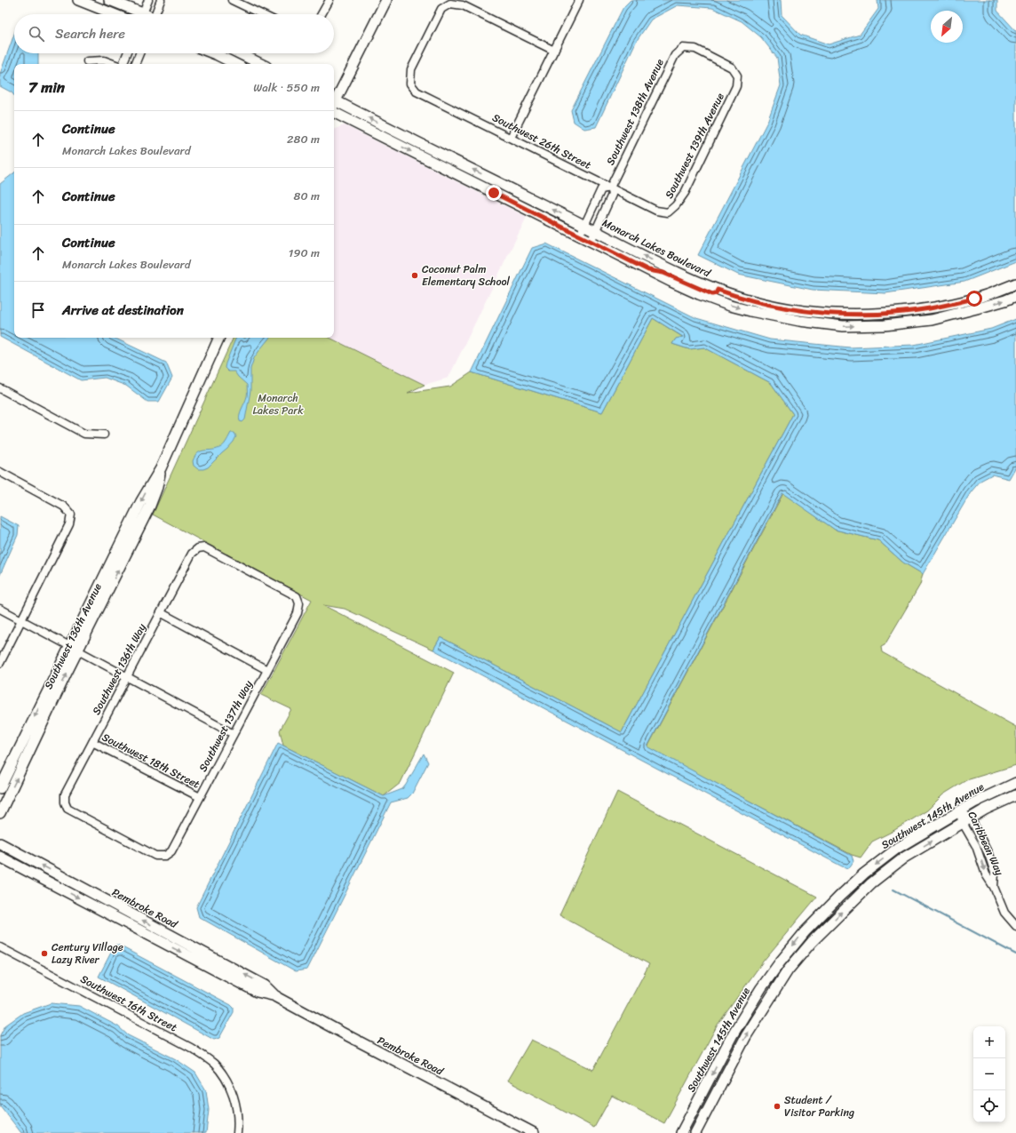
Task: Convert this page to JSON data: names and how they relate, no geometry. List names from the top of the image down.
{
  "streets": {
    "street": [
      "Southwest 138th Avenue",
      "Southwest 26th Street",
      "Southwest 139th Avenue",
      "Monarch Lakes Boulevard",
      "Southwest 136th Avenue",
      "Southwest 136th Way",
      "Southwest 137th Way",
      "Southwest 18th Street",
      "Southwest 145th Avenue",
      "Caribbean Way",
      "Pembroke Road",
      "Southwest 16th Street"
    ]
  },
  "crossings": [
    ["Southwest 138th Avenue", "Southwest 26th Street"],
    ["Southwest 138th Avenue", "Southwest 139th Avenue"],
    ["Southwest 138th Avenue", "Monarch Lakes Boulevard"],
    ["Southwest 26th Street", "Southwest 139th Avenue"],
    ["Southwest 136th Way", "Southwest 137th Way"],
    ["Southwest 136th Way", "Southwest 18th Street"],
    ["Southwest 137th Way", "Southwest 18th Street"],
    ["Southwest 145th Avenue", "Caribbean Way"]
  ],
  "parks": ["Monarch Lakes Park"],
  "places": ["Coconut Palm Elementary School", "Century Village Lazy River", "Student / Visitor Parking"],
  "north": "bottom left",
  "page": {
    "search": "Search here",
    "heading": ["7 min", "Walk · 550 m"],
    "list": [
      ["Continue", "Monarch Lakes Boulevard", "280 m"],
      ["Continue", "80 m"],
      ["Continue", "Monarch Lakes Boulevard", "190 m"],
      "Arrive at destination"
    ],
    "map_buttons": ["+", "−"]
  }
}
